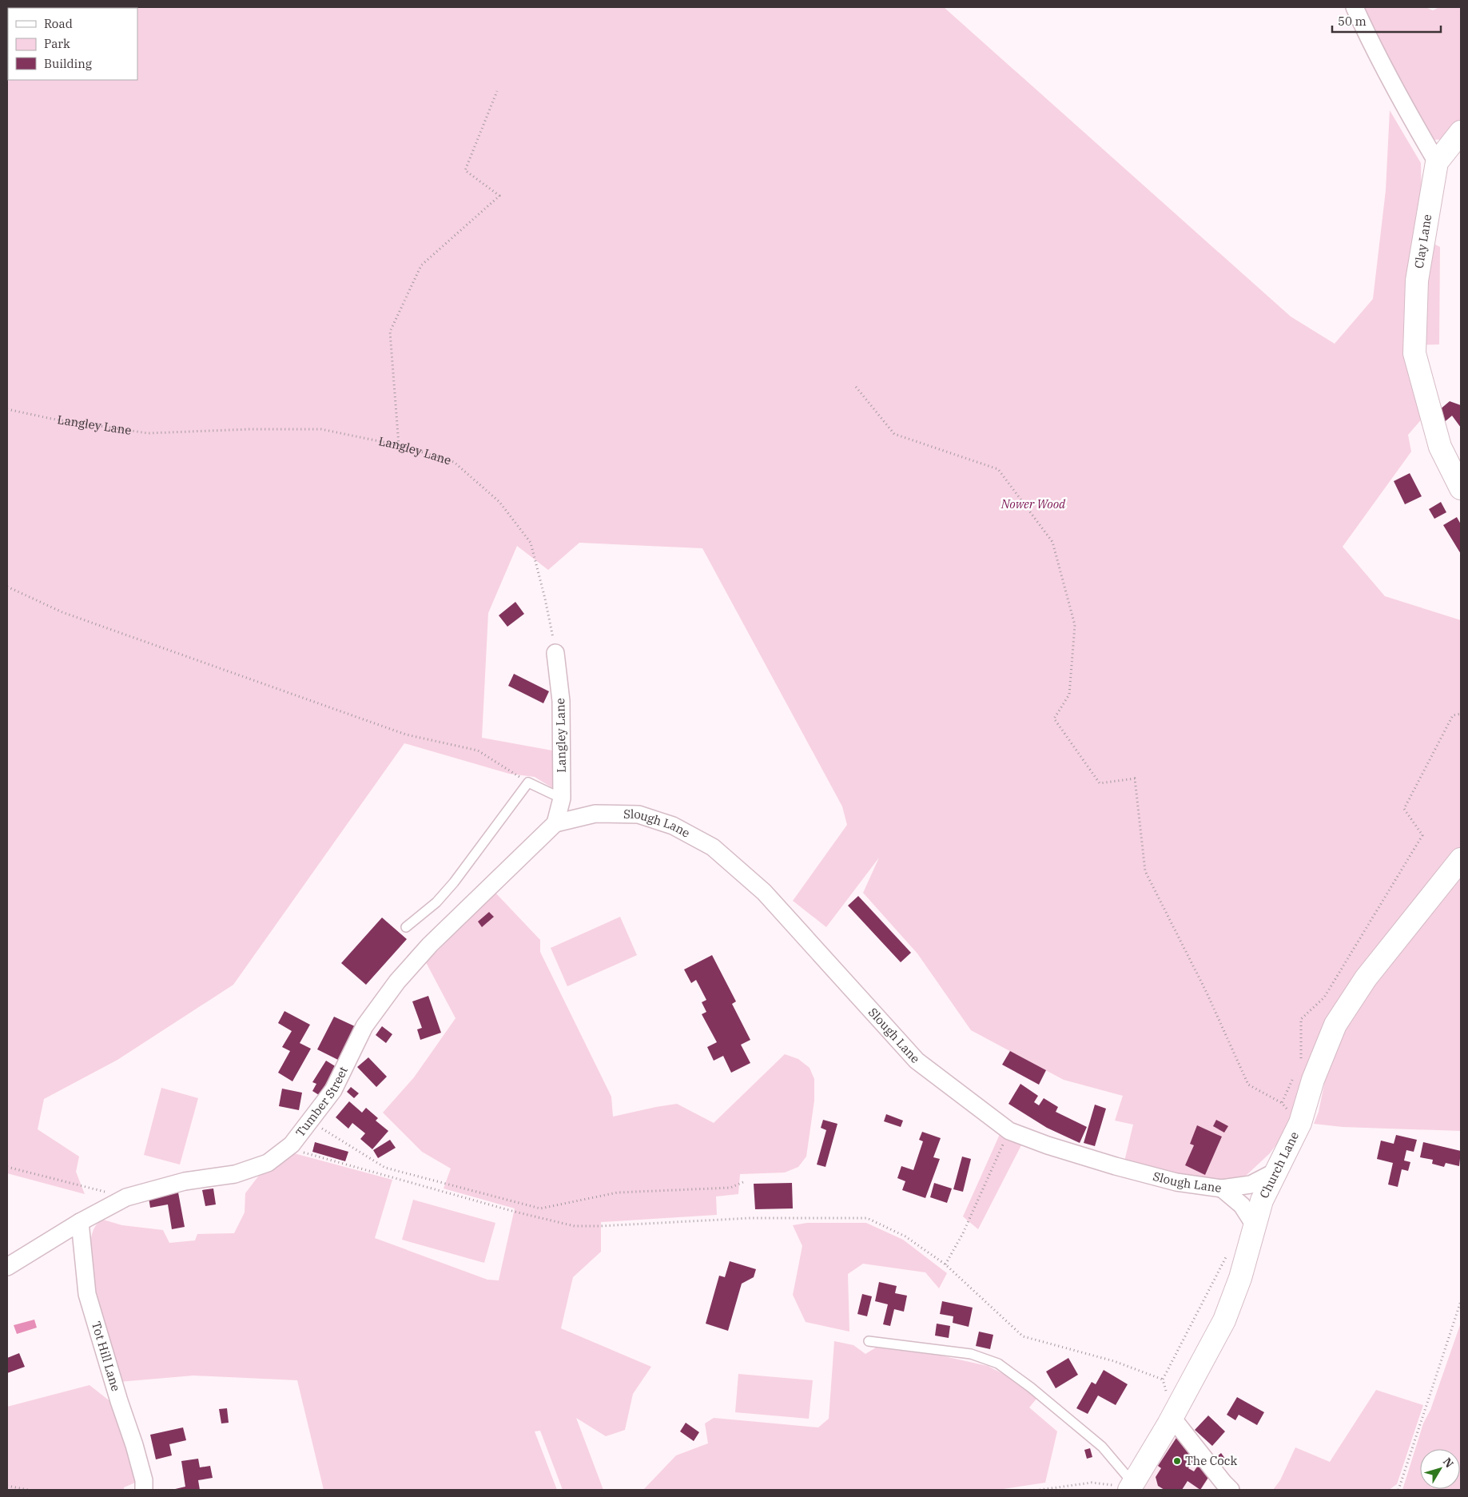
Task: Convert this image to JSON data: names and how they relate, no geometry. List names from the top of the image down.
{
  "streets": {
    "street": [
      "Clay Lane",
      "Langley Lane",
      "Slough Lane",
      "Tumber Street",
      "Church Lane",
      "Tot Hill Lane"
    ]
  },
  "crossings": [
    ["Langley Lane", "Slough Lane"],
    ["Langley Lane", "Tumber Street"],
    ["Slough Lane", "Tumber Street"],
    ["Slough Lane", "Church Lane"],
    ["Tumber Street", "Tot Hill Lane"]
  ],
  "parks": ["Nower Wood"],
  "places": ["The Cock"],
  "legend": ["Road", "Park", "Building"],
  "scale_bar": "50 m",
  "north": "top right"
}
